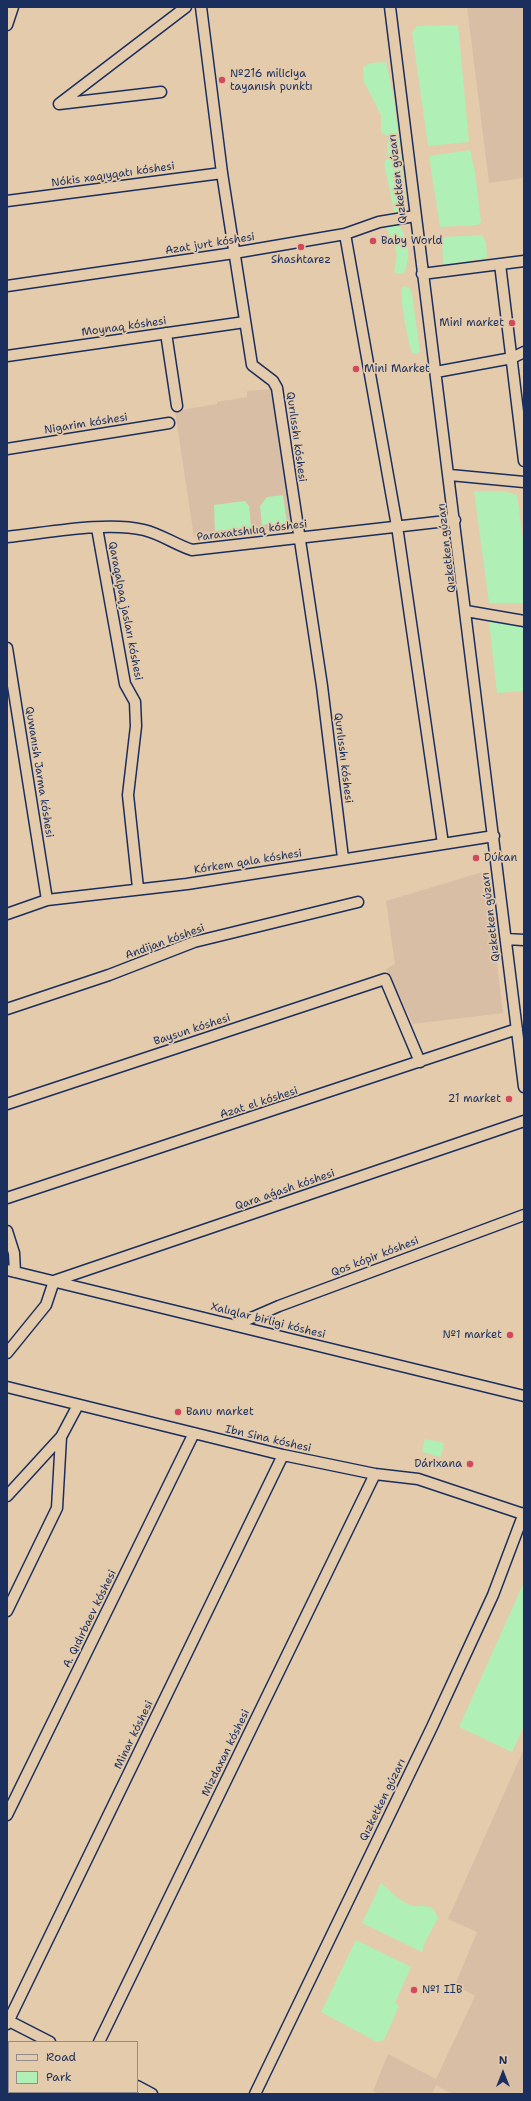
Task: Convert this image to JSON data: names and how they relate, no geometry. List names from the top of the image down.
{
  "streets": {
    "street": [
      "Nókis xaqıyqatı kóshesi",
      "Qızketken gúzarı",
      "Azat jurt kóshesi",
      "Moynaq kóshesi",
      "Nigarim kóshesi",
      "Qurılısshı kóshesi",
      "Paraxatshılıq kóshesi",
      "Qaraqalpaq jasları kóshesi",
      "Quwanısh Jarma kóshesi",
      "Kórkem qala kóshesi",
      "Andijan kóshesi",
      "Baysun kóshesi",
      "Azat el kóshesi",
      "Qara aǵash kóshesi",
      "Qos kópir kóshesi",
      "Xalıqlar birligi kóshesi",
      "Ibn Sina kóshesi",
      "A. Qıdırbaev kóshesi",
      "Minar kóshesi",
      "Mizdaxan kóshesi"
    ]
  },
  "crossings": [
    ["Nókis xaqıyqatı kóshesi", "Qurılısshı kóshesi"],
    ["Qızketken gúzarı", "Azat jurt kóshesi"],
    ["Qızketken gúzarı", "Paraxatshılıq kóshesi"],
    ["Qızketken gúzarı", "Kórkem qala kóshesi"],
    ["Qızketken gúzarı", "Azat el kóshesi"],
    ["Qızketken gúzarı", "Ibn Sina kóshesi"],
    ["Azat jurt kóshesi", "Qurılısshı kóshesi"],
    ["Moynaq kóshesi", "Qurılısshı kóshesi"],
    ["Qurılısshı kóshesi", "Paraxatshılıq kóshesi"],
    ["Qurılısshı kóshesi", "Kórkem qala kóshesi"],
    ["Paraxatshılıq kóshesi", "Qaraqalpaq jasları kóshesi"],
    ["Qaraqalpaq jasları kóshesi", "Kórkem qala kóshesi"],
    ["Quwanısh Jarma kóshesi", "Kórkem qala kóshesi"],
    ["Baysun kóshesi", "Azat el kóshesi"],
    ["Qara aǵash kóshesi", "Xalıqlar birligi kóshesi"],
    ["Qos kópir kóshesi", "Xalıqlar birligi kóshesi"],
    ["Ibn Sina kóshesi", "A. Qıdırbaev kóshesi"],
    ["Ibn Sina kóshesi", "Minar kóshesi"],
    ["Ibn Sina kóshesi", "Mizdaxan kóshesi"]
  ],
  "places": [
    "№216 miliciya tayanısh punktı",
    "Baby World",
    "Shashtarez",
    "Mini market",
    "Mini Market",
    "Dúkan",
    "21 market",
    "№1 market",
    "Banu market",
    "Dárixana",
    "№1 IIB"
  ],
  "legend": ["Road", "Park"],
  "north": "top"
}
